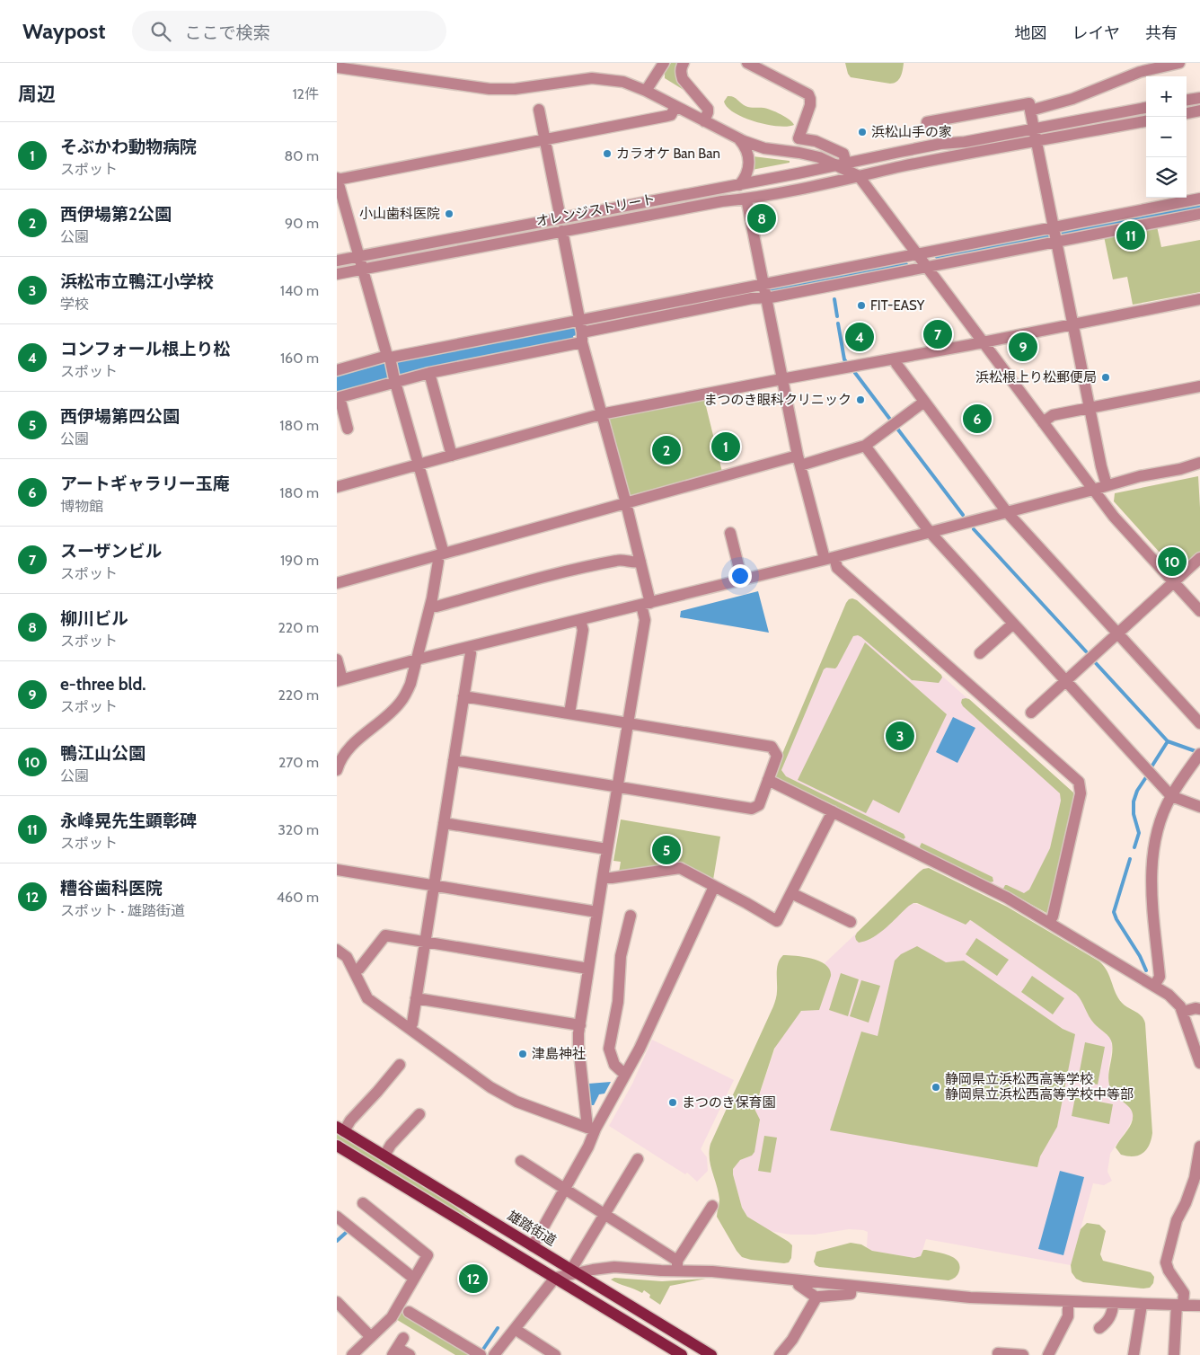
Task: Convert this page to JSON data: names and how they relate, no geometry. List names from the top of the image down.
{
  "streets": {
    "main road": ["雄踏街道"],
    "street": ["オレンジストリート"]
  },
  "places": [
    "浜松山手の家",
    "カラオケ Ban Ban",
    "小山歯科医院",
    "FIT-EASY",
    "浜松根上り松郵便局",
    "まつのき眼科クリニック",
    "津島神社",
    "静岡県立浜松西高等学校 静岡県立浜松西高等学校中等部",
    "まつのき保育園"
  ],
  "page": {
    "header": "Waypost",
    "search": "ここで検索",
    "nav": ["地図", "レイヤ", "共有"],
    "heading": ["周辺", "12件"],
    "map_buttons": ["+", "−"],
    "list": [
      {
        "mark": "1",
        "name": "そぶかわ動物病院",
        "note": "スポット",
        "value": "80 m"
      },
      {
        "mark": "2",
        "name": "西伊場第2公園",
        "note": "公園",
        "value": "90 m"
      },
      {
        "mark": "3",
        "name": "浜松市立鴨江小学校",
        "note": "学校",
        "value": "140 m"
      },
      {
        "mark": "4",
        "name": "コンフォール根上り松",
        "note": "スポット",
        "value": "160 m"
      },
      {
        "mark": "5",
        "name": "西伊場第四公園",
        "note": "公園",
        "value": "180 m"
      },
      {
        "mark": "6",
        "name": "アートギャラリー玉庵",
        "note": "博物館",
        "value": "180 m"
      },
      {
        "mark": "7",
        "name": "スーザンビル",
        "note": "スポット",
        "value": "190 m"
      },
      {
        "mark": "8",
        "name": "柳川ビル",
        "note": "スポット",
        "value": "220 m"
      },
      {
        "mark": "9",
        "name": "e-three bld.",
        "note": "スポット",
        "value": "220 m"
      },
      {
        "mark": "10",
        "name": "鴨江山公園",
        "note": "公園",
        "value": "270 m"
      },
      {
        "mark": "11",
        "name": "永峰晃先生顕彰碑",
        "note": "スポット",
        "value": "320 m"
      },
      {
        "mark": "12",
        "name": "糟谷歯科医院",
        "note": "スポット · 雄踏街道",
        "value": "460 m"
      }
    ],
    "pins": [
      "8",
      "11",
      "7",
      "4",
      "9",
      "6",
      "1",
      "2",
      "10",
      "3",
      "5",
      "12"
    ]
  }
}
